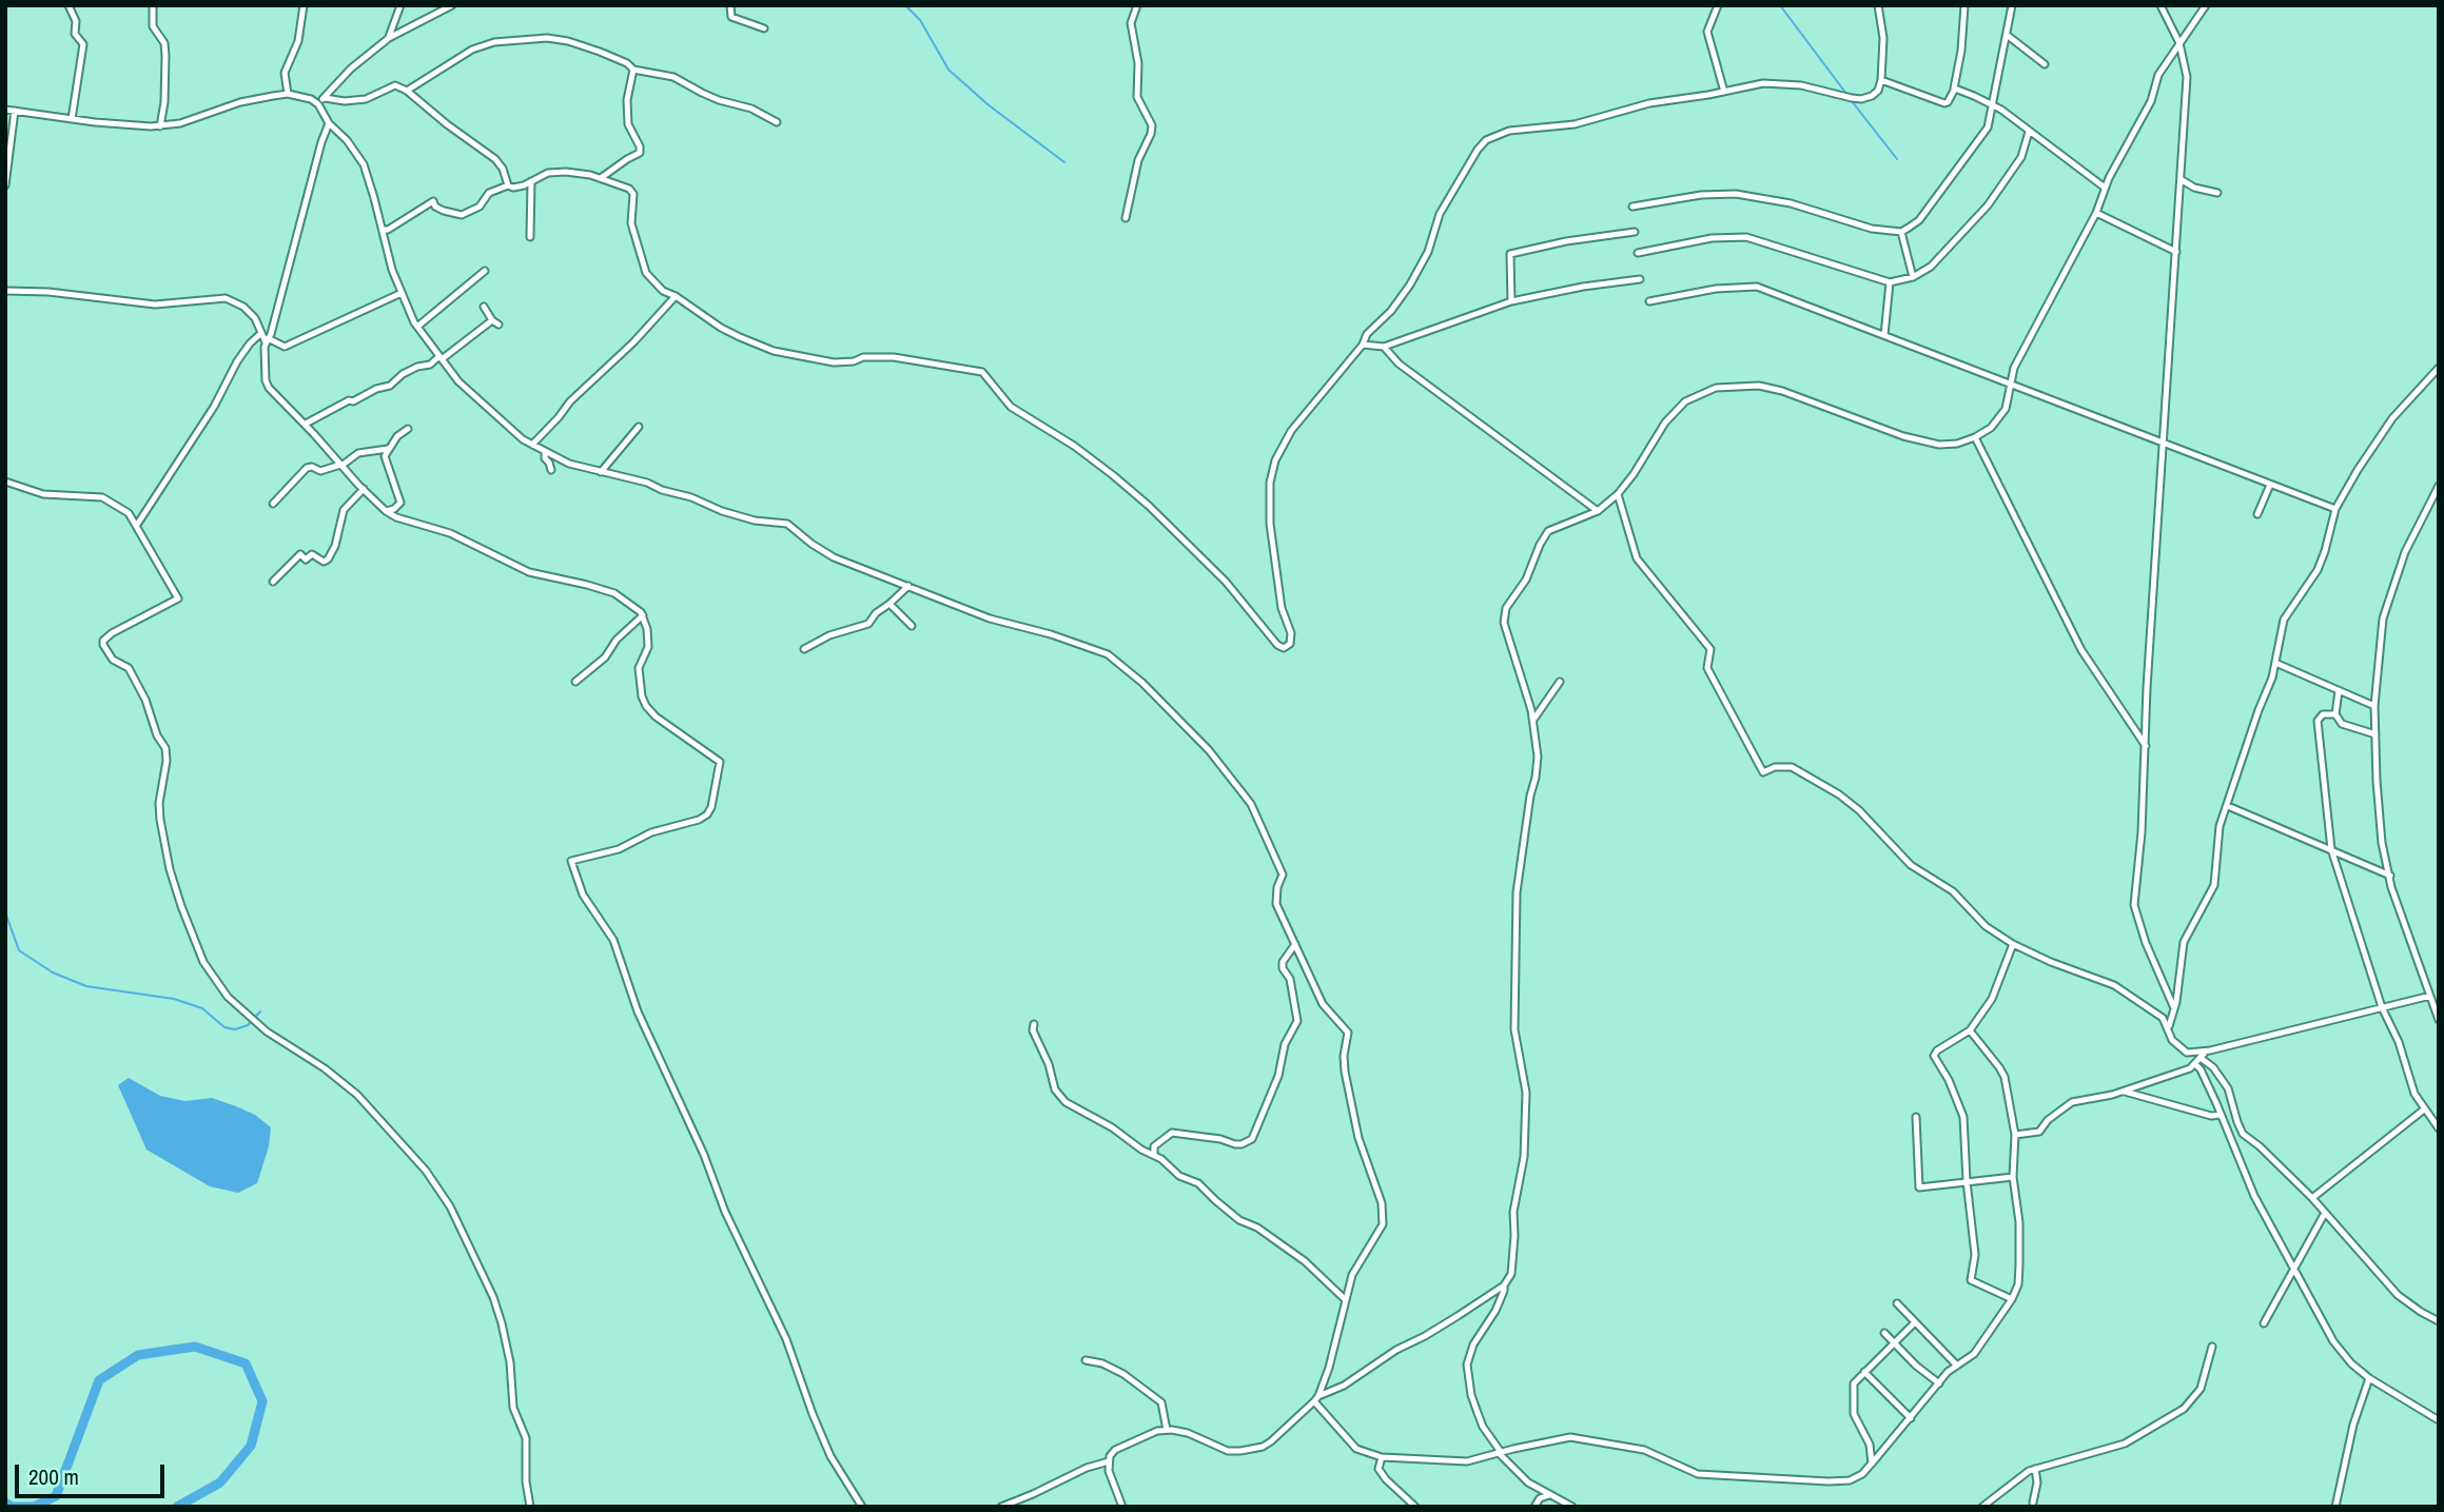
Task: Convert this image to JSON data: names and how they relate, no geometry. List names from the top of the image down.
{
  "scale_bar": "200 m"
}
